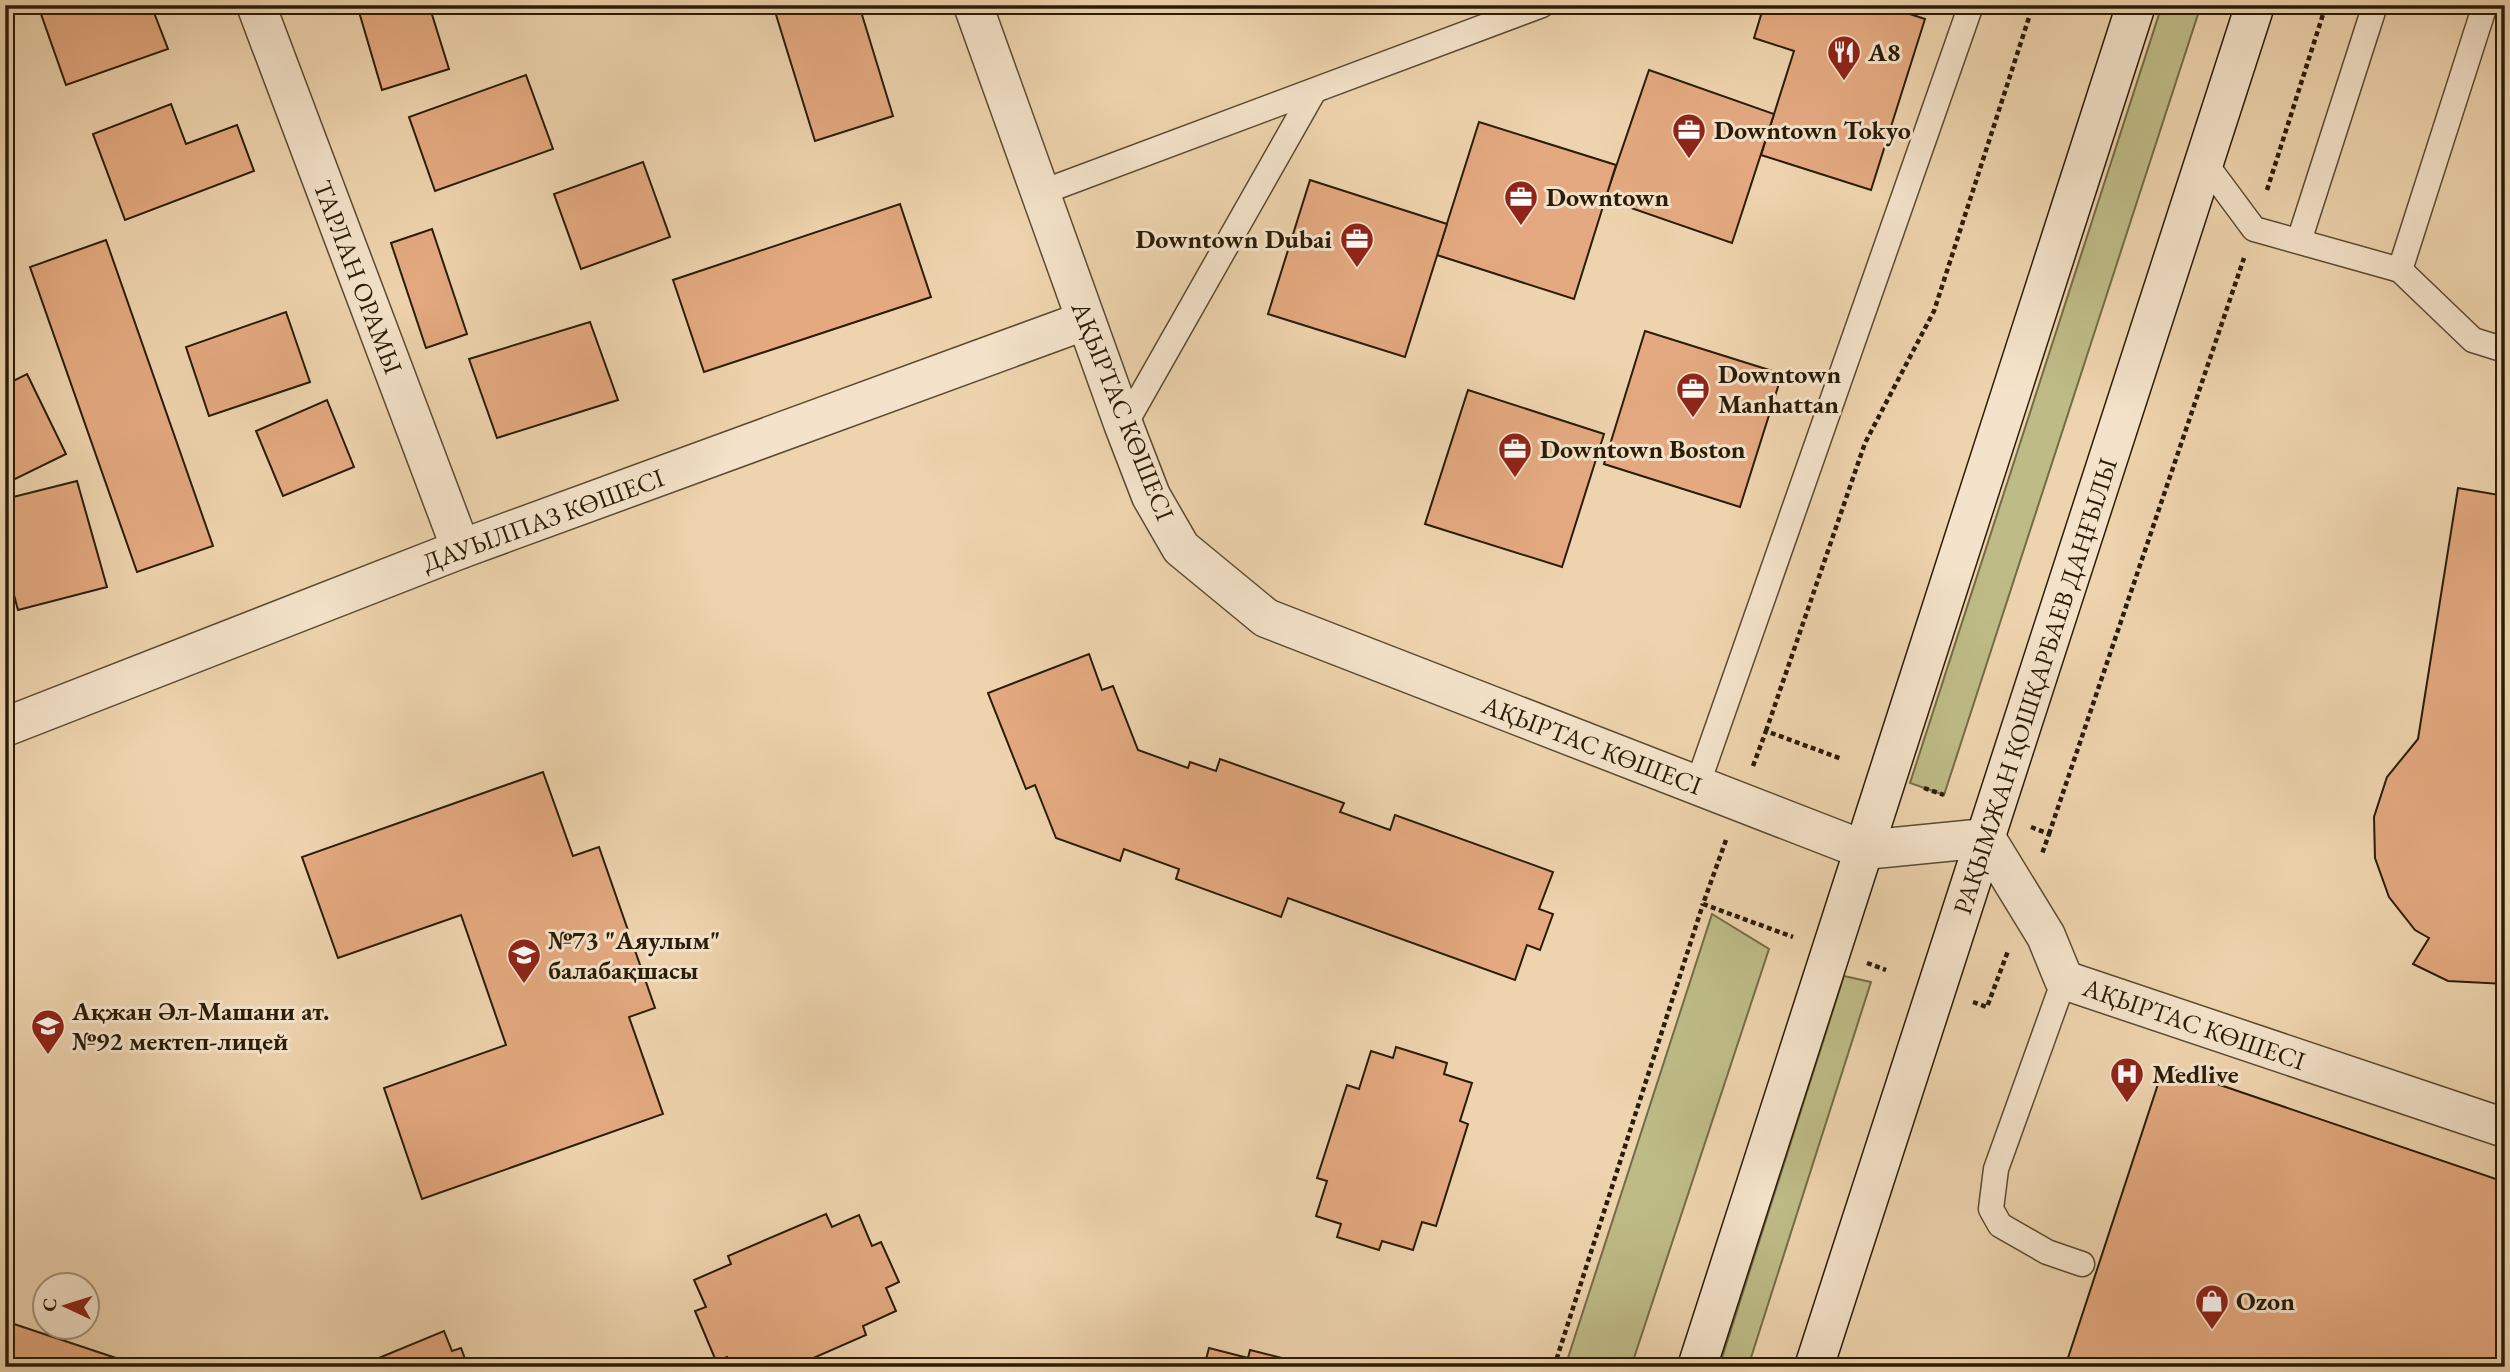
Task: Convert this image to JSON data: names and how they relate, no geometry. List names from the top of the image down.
{
  "streets": {
    "street": [
      "ТАРЛАН ОРАМЫ",
      "АҚЫРТАС КӨШЕСІ",
      "ДАУЫЛПАЗ КӨШЕСІ",
      "РАҚЫМЖАН ҚОШҚАРБАЕВ ДАҢҒЫЛЫ"
    ]
  },
  "crossings": [
    ["ТАРЛАН ОРАМЫ", "ДАУЫЛПАЗ КӨШЕСІ"],
    ["АҚЫРТАС КӨШЕСІ", "ДАУЫЛПАЗ КӨШЕСІ"],
    ["АҚЫРТАС КӨШЕСІ", "РАҚЫМЖАН ҚОШҚАРБАЕВ ДАҢҒЫЛЫ"]
  ],
  "places": {
    "restaurant": ["А8"],
    "office": [
      "Downtown Tokyo",
      "Downtown",
      "Downtown Dubai",
      "Downtown Manhattan",
      "Downtown Boston"
    ],
    "school or university": ["№73 \"Аяулым\" балабақшасы", "Ақжан Әл-Машани ат. №92 мектеп-лицей"],
    "hospital": ["Medlive"],
    "shop": ["Ozon"]
  },
  "north": "left"
}
